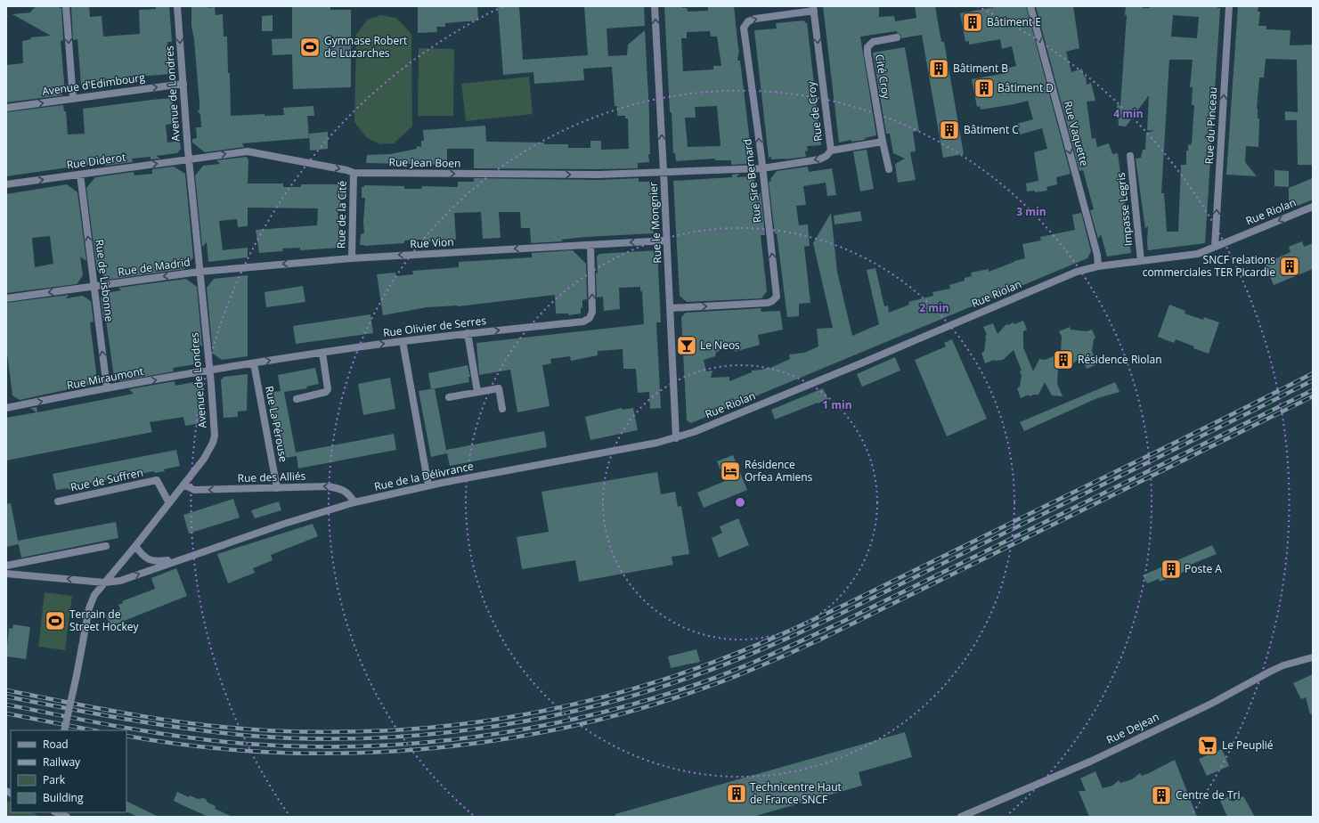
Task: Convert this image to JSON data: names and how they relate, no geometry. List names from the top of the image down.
{
  "streets": {
    "street": [
      "Cité Croy",
      "Avenue d'Edimbourg",
      "Avenue de Londres",
      "Rue de Croy",
      "Rue du Pinceau",
      "Rue Vaquette",
      "Rue Diderot",
      "Rue Jean Boen",
      "Rue Sire Bernard",
      "Impasse Legris",
      "Rue Riolan",
      "Rue de la Cité",
      "Rue le Mongnier",
      "Rue Vion",
      "Rue de Madrid",
      "Rue de Lisbonne",
      "Rue Olivier de Serres",
      "Rue Miraumont",
      "Rue La Pérouse",
      "Rue de la Délivrance",
      "Rue des Alliés",
      "Rue de Suffren",
      "Rue Dejean"
    ]
  },
  "crossings": [
    ["Avenue d'Edimbourg", "Avenue de Londres"],
    ["Avenue de Londres", "Rue Diderot"],
    ["Avenue de Londres", "Rue Jean Boen"],
    ["Avenue de Londres", "Rue Vion"],
    ["Avenue de Londres", "Rue de Madrid"],
    ["Avenue de Londres", "Rue Olivier de Serres"],
    ["Avenue de Londres", "Rue Miraumont"],
    ["Avenue de Londres", "Rue de la Délivrance"],
    ["Avenue de Londres", "Rue des Alliés"],
    ["Avenue de Londres", "Rue de Suffren"],
    ["Rue de Croy", "Rue Jean Boen"],
    ["Rue de Croy", "Rue Sire Bernard"],
    ["Rue de Croy", "Rue le Mongnier"],
    ["Rue du Pinceau", "Rue Riolan"],
    ["Rue Vaquette", "Rue Riolan"],
    ["Rue Diderot", "Rue Jean Boen"],
    ["Rue Diderot", "Rue de Lisbonne"],
    ["Rue Jean Boen", "Rue de la Cité"],
    ["Rue Jean Boen", "Rue le Mongnier"],
    ["Rue Sire Bernard", "Rue le Mongnier"],
    ["Impasse Legris", "Rue Riolan"],
    ["Rue Riolan", "Rue le Mongnier"],
    ["Rue Riolan", "Rue de la Délivrance"],
    ["Rue de la Cité", "Rue Vion"],
    ["Rue le Mongnier", "Rue Vion"],
    ["Rue le Mongnier", "Rue de la Délivrance"],
    ["Rue Vion", "Rue de Madrid"],
    ["Rue Vion", "Rue Olivier de Serres"],
    ["Rue de Madrid", "Rue de Lisbonne"],
    ["Rue de Lisbonne", "Rue Miraumont"],
    ["Rue Olivier de Serres", "Rue Miraumont"],
    ["Rue Olivier de Serres", "Rue La Pérouse"],
    ["Rue La Pérouse", "Rue des Alliés"],
    ["Rue de la Délivrance", "Rue des Alliés"]
  ],
  "one_way": [
    "Avenue d'Edimbourg",
    "Rue du Pinceau",
    "Rue Vaquette",
    "Rue Diderot",
    "Rue Jean Boen",
    "Rue le Mongnier",
    "Rue Vion",
    "Rue de Madrid",
    "Rue de Lisbonne",
    "Rue Olivier de Serres",
    "Rue Miraumont",
    "Rue des Alliés"
  ],
  "places": {
    "building": [
      "Bâtiment E",
      "Bâtiment B",
      "Bâtiment D",
      "Bâtiment C",
      "SNCF relations commerciales TER Picardie",
      "Résidence Riolan",
      "Poste A",
      "Technicentre Haut de France SNCF",
      "Centre de Tri"
    ],
    "sports": ["Gymnase Robert de Luzarches", "Terrain de Street Hockey"],
    "bar": ["Le Neos"],
    "hotel": ["Résidence Orfea Amiens"],
    "supermarket": ["Le Peuplié"]
  },
  "legend": [
    "Road",
    "Railway",
    "Park",
    "Building"
  ],
  "rings": [
    "4 min",
    "3 min",
    "2 min",
    "1 min"
  ]
}
